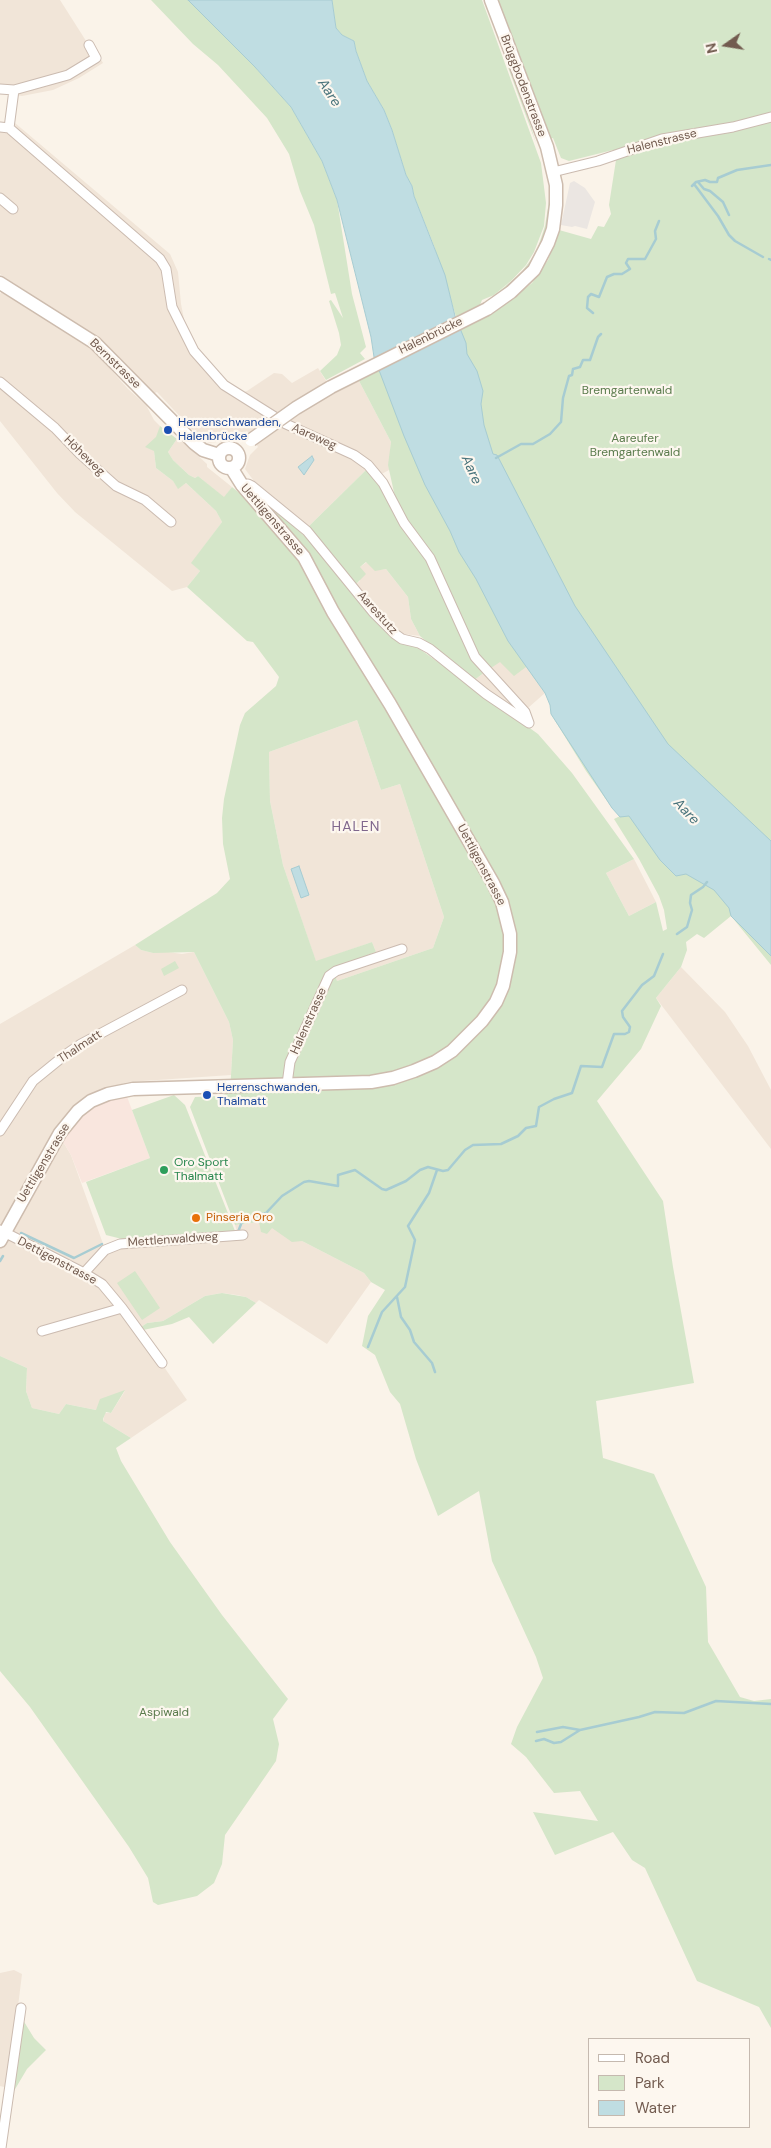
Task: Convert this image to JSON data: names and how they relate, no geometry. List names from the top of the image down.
{
  "streets": {
    "main road": [
      "Brüggbodenstrasse",
      "Halenbrücke",
      "Bernstrasse",
      "Uettligenstrasse"
    ],
    "street": [
      "Halenstrasse",
      "Aareweg",
      "Höheweg",
      "Aarestutz",
      "Thalmatt",
      "Mettlenwaldweg",
      "Dettigenstrasse"
    ]
  },
  "crossings": [
    ["Brüggbodenstrasse", "Halenstrasse"],
    ["Brüggbodenstrasse", "Halenbrücke"],
    ["Halenstrasse", "Halenbrücke"],
    ["Halenstrasse", "Uettligenstrasse"],
    ["Halenbrücke", "Bernstrasse"],
    ["Halenbrücke", "Uettligenstrasse"],
    ["Bernstrasse", "Uettligenstrasse"],
    ["Aareweg", "Aarestutz"],
    ["Uettligenstrasse", "Aarestutz"],
    ["Uettligenstrasse", "Dettigenstrasse"],
    ["Mettlenwaldweg", "Dettigenstrasse"]
  ],
  "districts": ["HALEN"],
  "water": ["Aare"],
  "parks": ["Bremgartenwald", "Aareufer Bremgartenwald", "Aspiwald"],
  "places": [
    "Herrenschwanden, Halenbrücke",
    "Herrenschwanden, Thalmatt",
    "Oro Sport Thalmatt",
    "Pinseria Oro"
  ],
  "legend": ["Road", "Park", "Water"],
  "north": "left"
}
